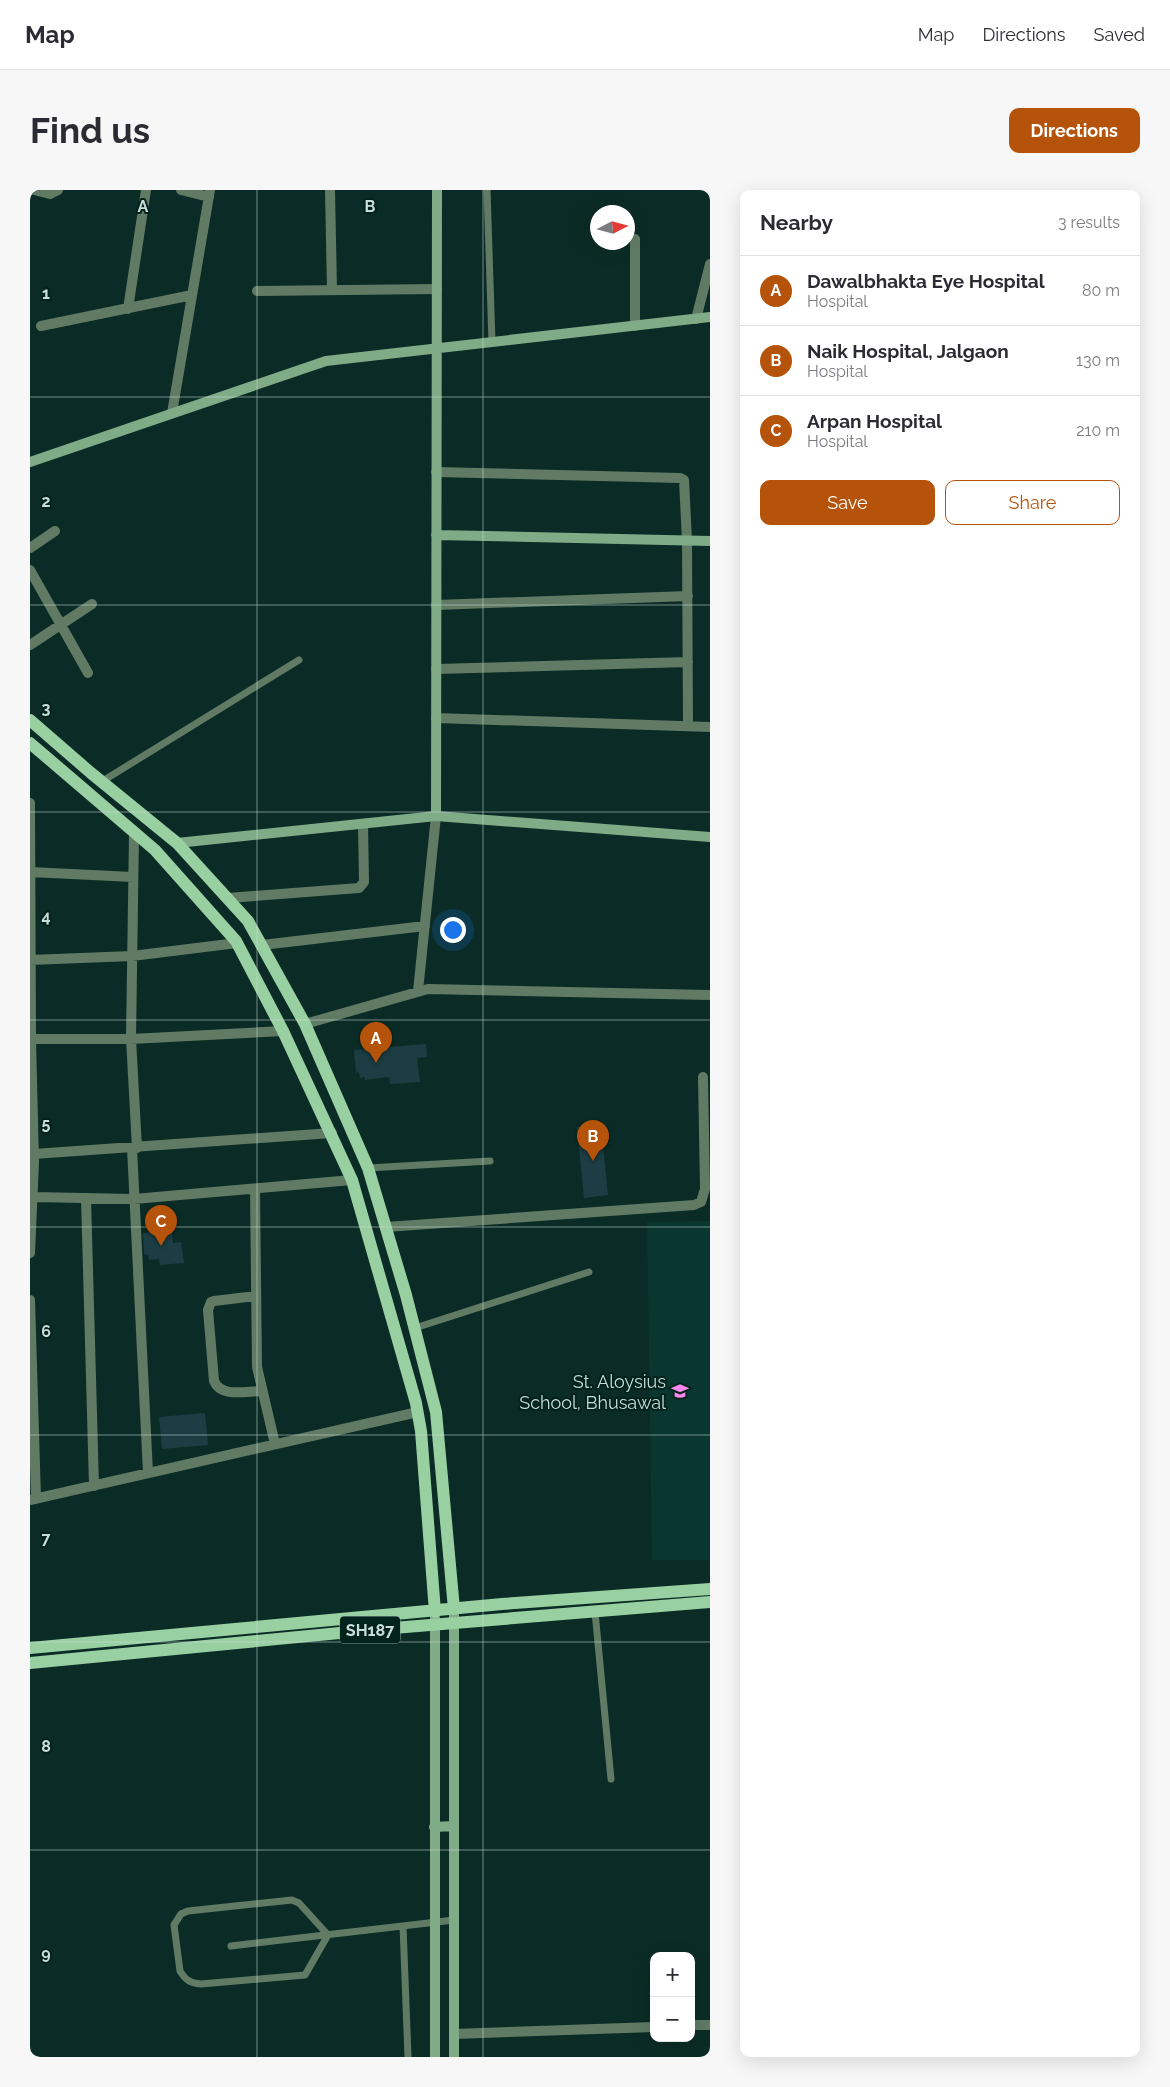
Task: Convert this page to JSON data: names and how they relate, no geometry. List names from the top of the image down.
{
  "streets": {
    "main road": ["SH187"]
  },
  "places": {
    "school or university": ["St. Aloysius School, Bhusawal"]
  },
  "north": "right",
  "page": {
    "header": "Map",
    "nav": ["Map", "Directions", "Saved"],
    "buttons": [
      "Directions",
      ["Save", "Share"]
    ],
    "title": "Find us",
    "heading": ["Nearby", "3 results"],
    "list": [
      {
        "mark": "A",
        "name": "Dawalbhakta Eye Hospital",
        "note": "Hospital",
        "value": "80 m"
      },
      {
        "mark": "B",
        "name": "Naik Hospital, Jalgaon",
        "note": "Hospital",
        "value": "130 m"
      },
      {
        "mark": "C",
        "name": "Arpan Hospital",
        "note": "Hospital",
        "value": "210 m"
      }
    ],
    "pins": ["A", "B", "C"],
    "map_buttons": ["+", "−"]
  },
  "grid": {
    "columns": ["A", "B"],
    "rows": [
      "1",
      "2",
      "3",
      "4",
      "5",
      "6",
      "7",
      "8",
      "9"
    ]
  }
}
